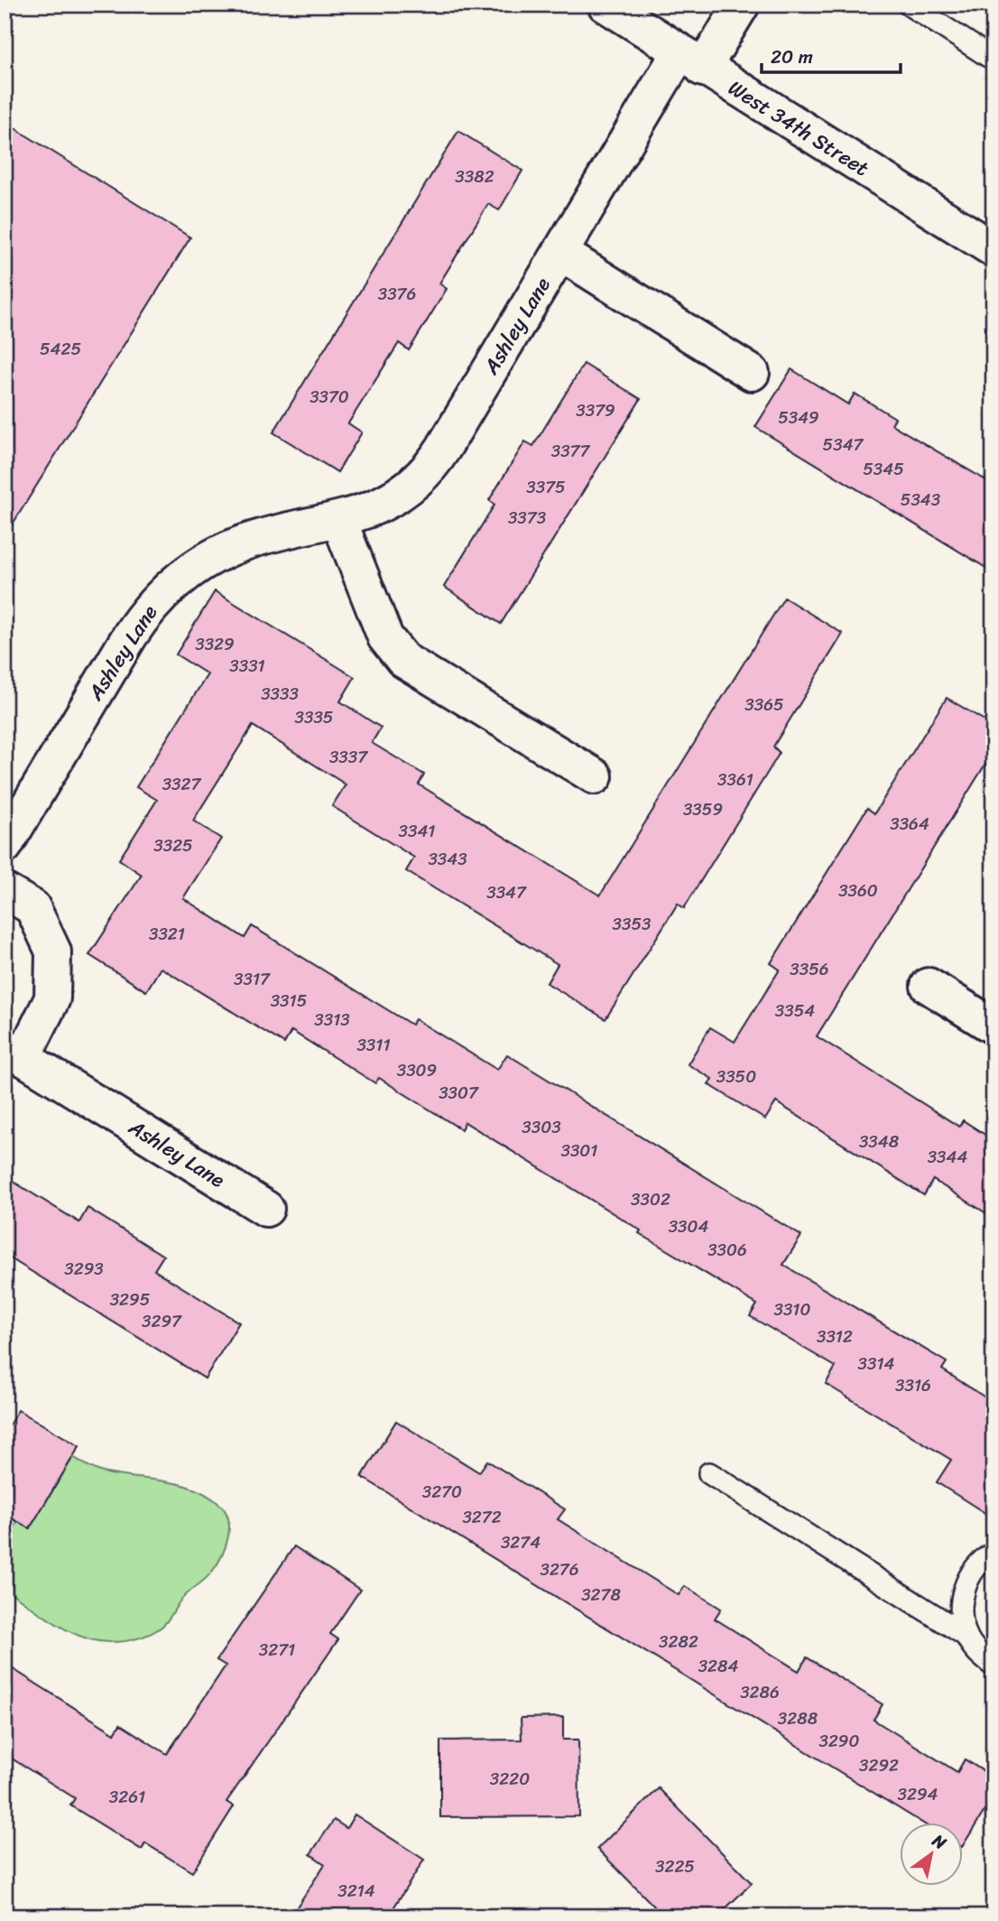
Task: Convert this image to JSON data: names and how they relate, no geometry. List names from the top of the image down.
{
  "streets": {
    "street": ["West 34th Street", "Ashley Lane"]
  },
  "crossings": [
    ["West 34th Street", "Ashley Lane"]
  ],
  "house_numbers": [
    "3382",
    "3376",
    "5425",
    "3370",
    "3379",
    "5349",
    "5347",
    "3377",
    "5345",
    "3375",
    "5343",
    "3373",
    "3329",
    "3331",
    "3333",
    "3365",
    "3335",
    "3337",
    "3361",
    "3327",
    "3359",
    "3364",
    "3341",
    "3325",
    "3343",
    "3360",
    "3347",
    "3353",
    "3321",
    "3356",
    "3317",
    "3315",
    "3354",
    "3313",
    "3311",
    "3309",
    "3350",
    "3307",
    "3303",
    "3348",
    "3301",
    "3344",
    "3302",
    "3304",
    "3306",
    "3293",
    "3295",
    "3310",
    "3297",
    "3312",
    "3314",
    "3316",
    "3270",
    "3272",
    "3274",
    "3276",
    "3278",
    "3282",
    "3271",
    "3284",
    "3286",
    "3288",
    "3290",
    "3292",
    "3220",
    "3294",
    "3261",
    "3225",
    "3214"
  ],
  "scale_bar": "20 m",
  "north": "top right"
}
